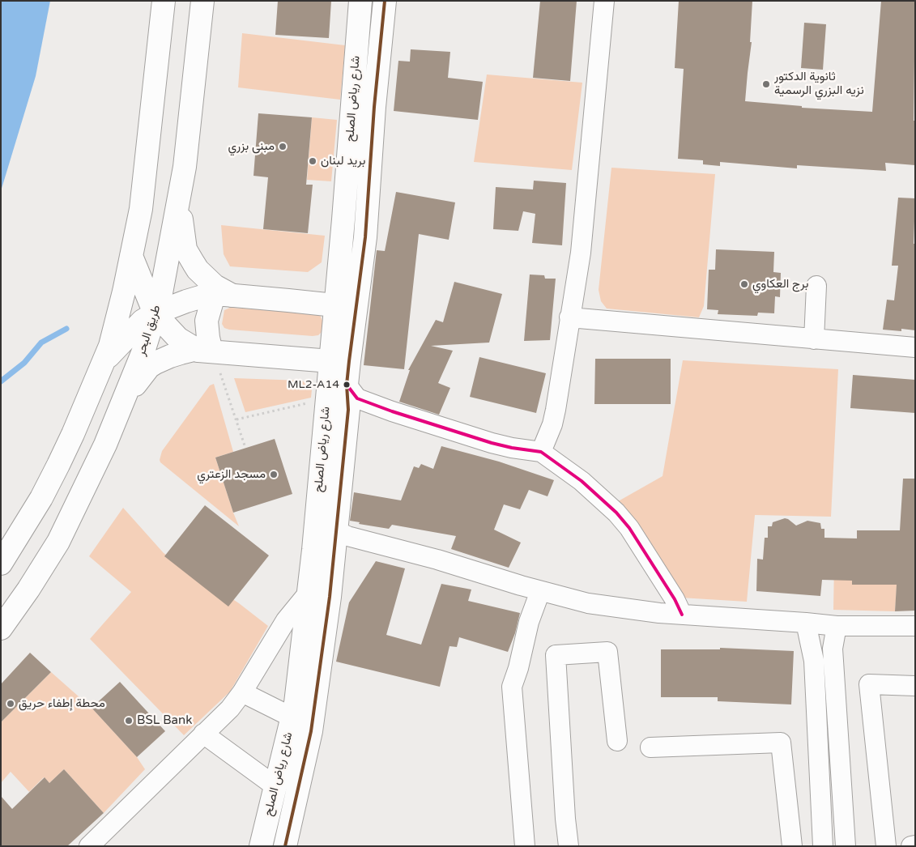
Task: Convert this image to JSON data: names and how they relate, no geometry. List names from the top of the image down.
{
  "streets": {
    "main road": ["شارع رياض الصلح", "طريق البحر"]
  },
  "places": [
    "ثانوية الدكتور نزيه البزري الرسمية",
    "مبنى بزري",
    "بريد لبنان",
    "برج العكاوي",
    "ML2-A14",
    "مسجد الزعتري",
    "محطة إطفاء حريق",
    "BSL Bank"
  ]
}
